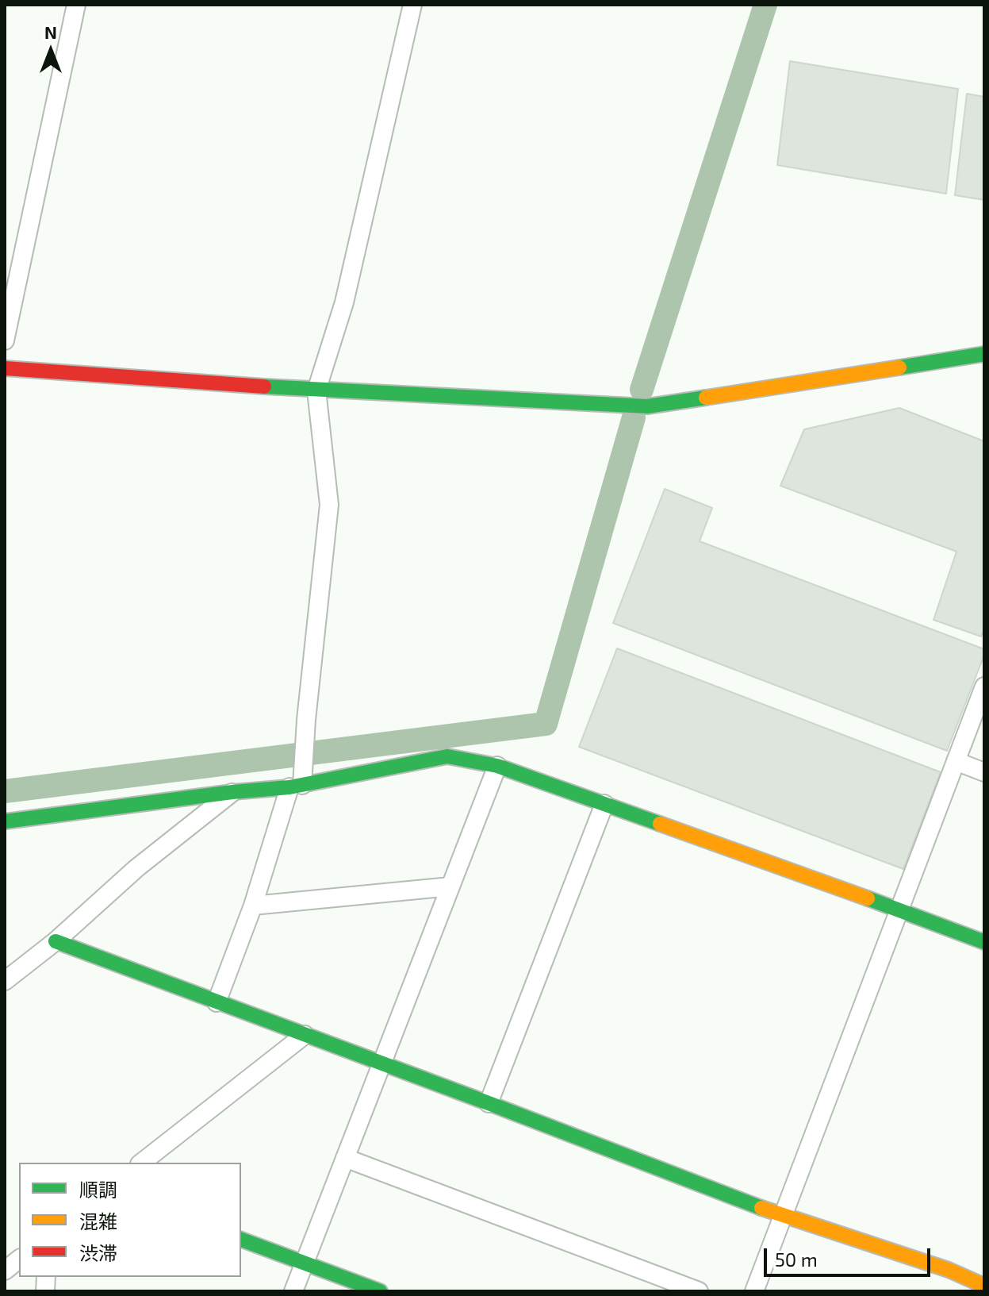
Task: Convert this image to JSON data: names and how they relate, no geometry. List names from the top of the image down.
{
  "legend": ["順調", "混雑", "渋滞"],
  "scale_bar": "50 m",
  "north": "top"
}
